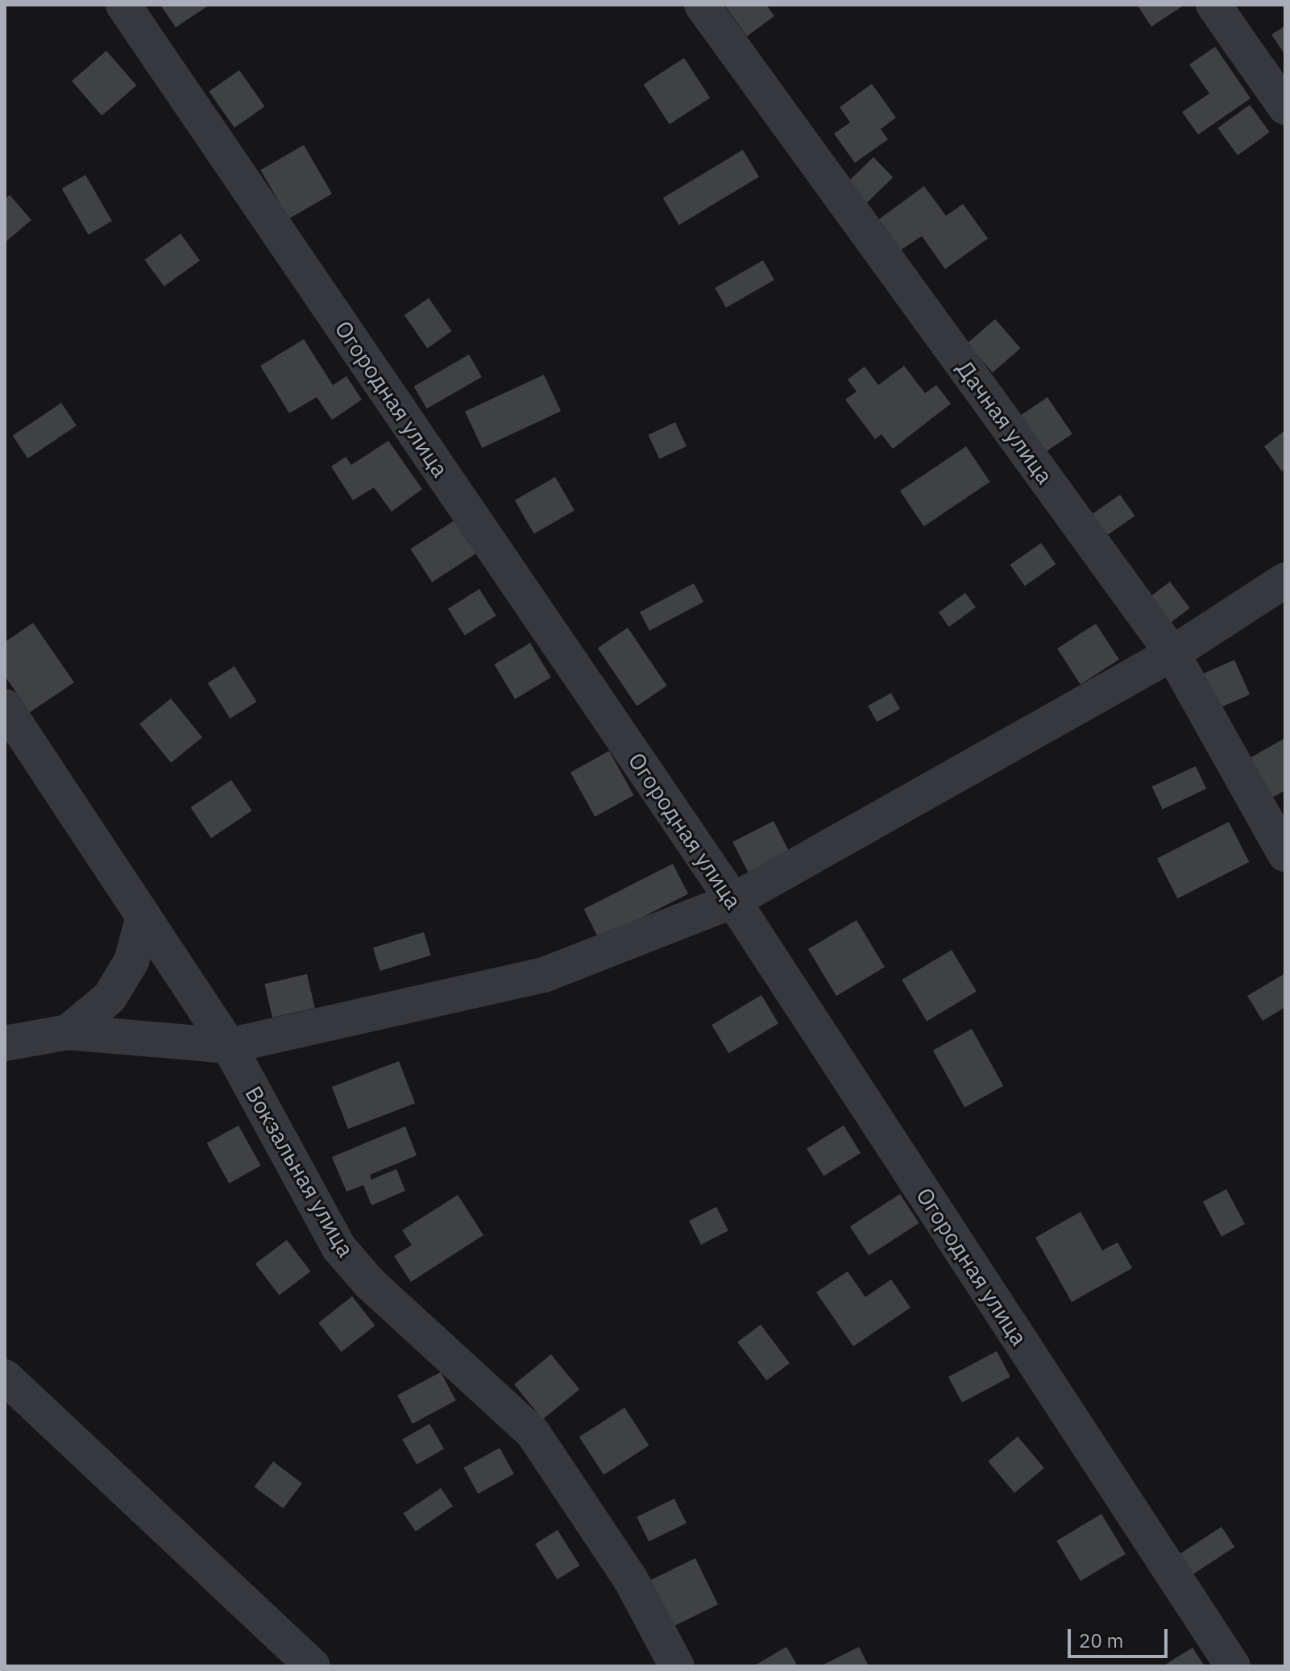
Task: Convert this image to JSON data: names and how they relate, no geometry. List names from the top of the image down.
{
  "streets": {
    "street": ["Огородная улица", "Дачная улица", "Вокзальная улица"]
  },
  "scale_bar": "20 m"
}
